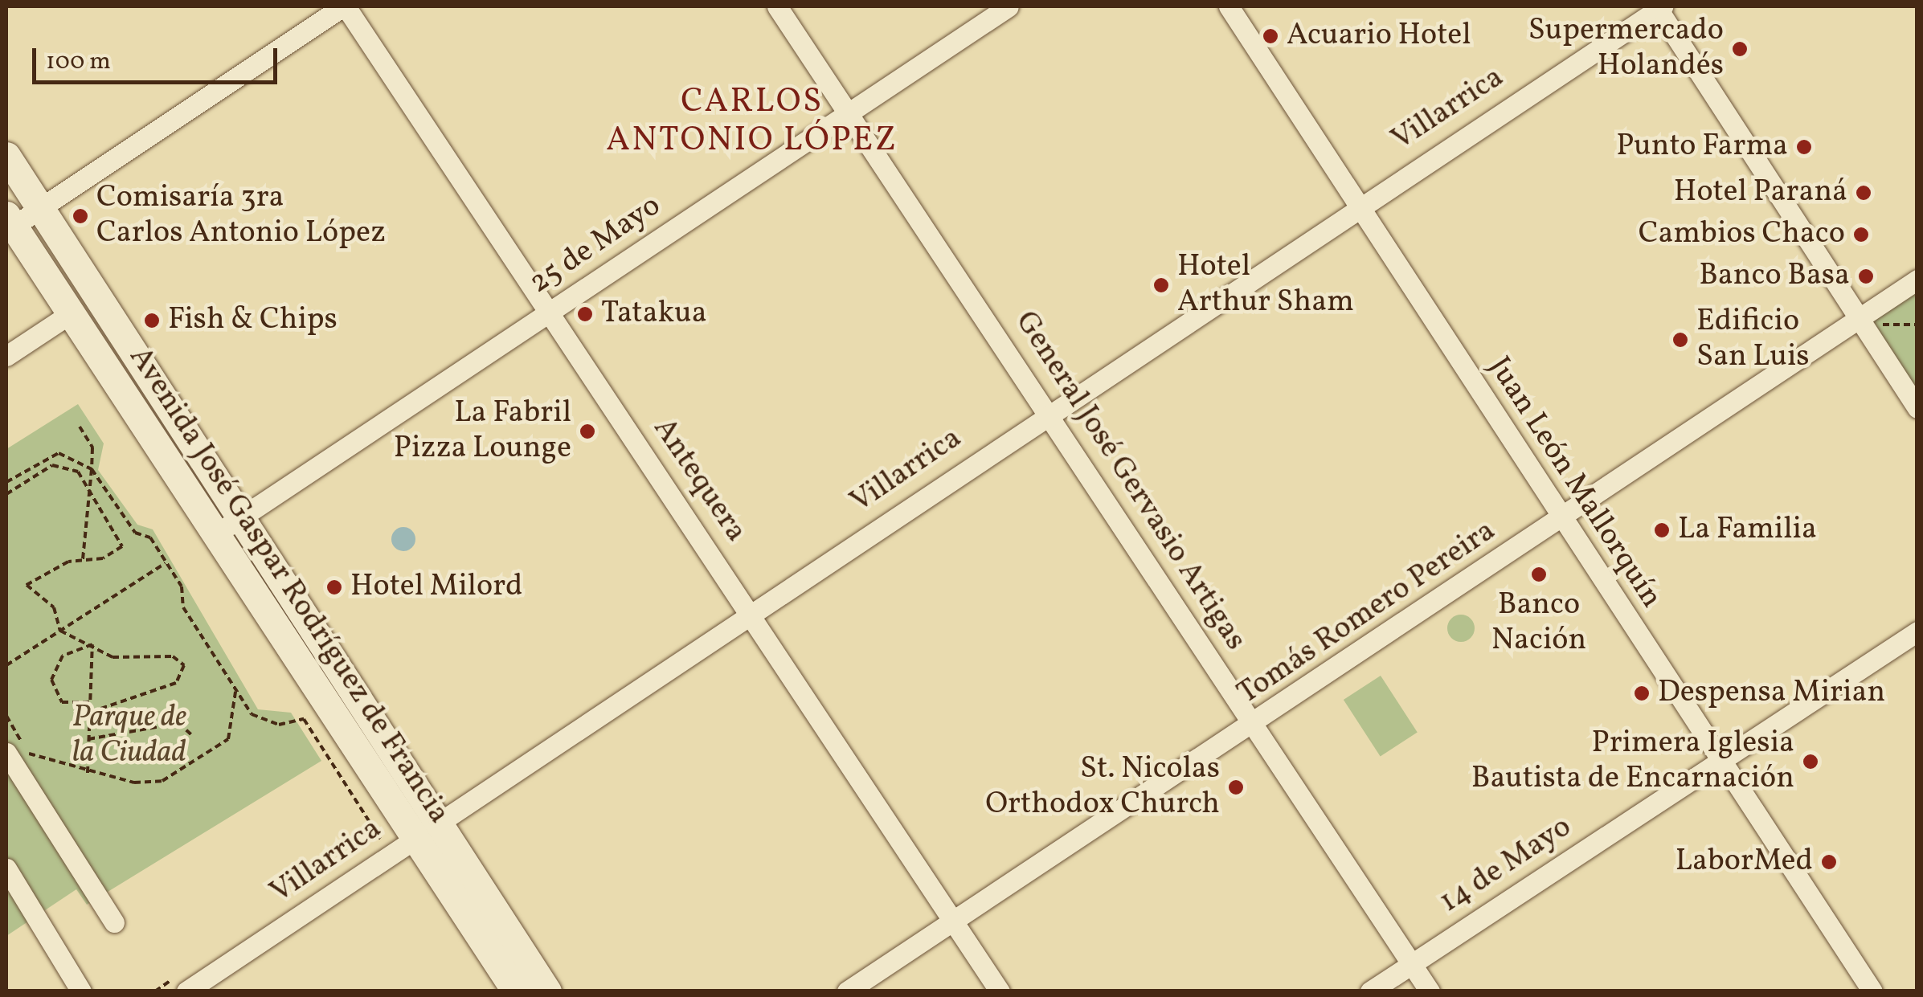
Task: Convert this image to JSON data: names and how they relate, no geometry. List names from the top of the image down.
{
  "streets": {
    "main road": ["Avenida José Gaspar Rodríguez de Francia"],
    "street": [
      "Villarrica",
      "25 de Mayo",
      "Antequera",
      "General José Gervasio Artigas",
      "Juan León Mallorquín",
      "Tomás Romero Pereira",
      "14 de Mayo"
    ]
  },
  "crossings": [
    ["Villarrica", "Antequera"],
    ["Villarrica", "General José Gervasio Artigas"],
    ["Villarrica", "Juan León Mallorquín"],
    ["Villarrica", "Avenida José Gaspar Rodríguez de Francia"],
    ["25 de Mayo", "Antequera"],
    ["25 de Mayo", "General José Gervasio Artigas"],
    ["25 de Mayo", "Avenida José Gaspar Rodríguez de Francia"],
    ["Antequera", "Tomás Romero Pereira"],
    ["General José Gervasio Artigas", "Tomás Romero Pereira"],
    ["General José Gervasio Artigas", "14 de Mayo"],
    ["Juan León Mallorquín", "Tomás Romero Pereira"],
    ["Juan León Mallorquín", "14 de Mayo"]
  ],
  "districts": ["CARLOS ANTONIO LÓPEZ"],
  "parks": ["Parque de la Ciudad"],
  "places": [
    "Acuario Hotel",
    "Supermercado Holandés",
    "Punto Farma",
    "Hotel Paraná",
    "Comisaría 3ra Carlos Antonio López",
    "Cambios Chaco",
    "Banco Basa",
    "Hotel Arthur Sham",
    "Tatakua",
    "Fish & Chips",
    "Edificio San Luis",
    "La Fabril Pizza Lounge",
    "La Familia",
    "Banco Nación",
    "Hotel Milord",
    "Despensa Mirian",
    "Primera Iglesia Bautista de Encarnación",
    "St. Nicolas Orthodox Church",
    "LaborMed"
  ],
  "scale_bar": "100 m"
}
